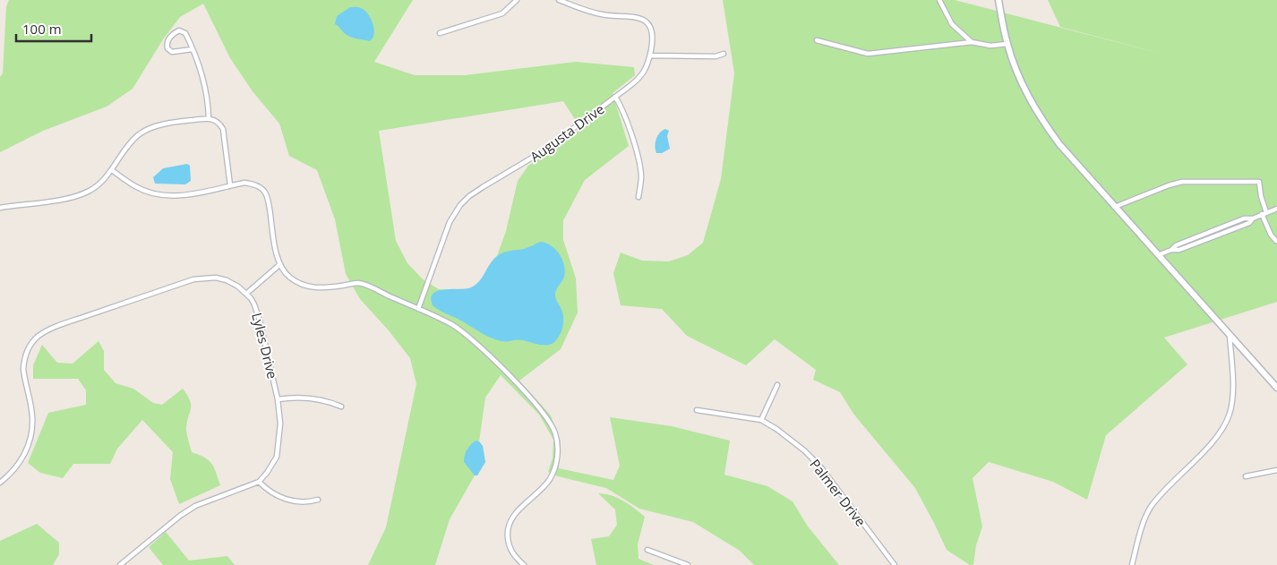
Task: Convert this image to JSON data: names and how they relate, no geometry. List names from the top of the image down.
{
  "streets": {
    "street": ["Augusta Drive", "Lyles Drive", "Palmer Drive"]
  },
  "scale_bar": "100 m"
}
